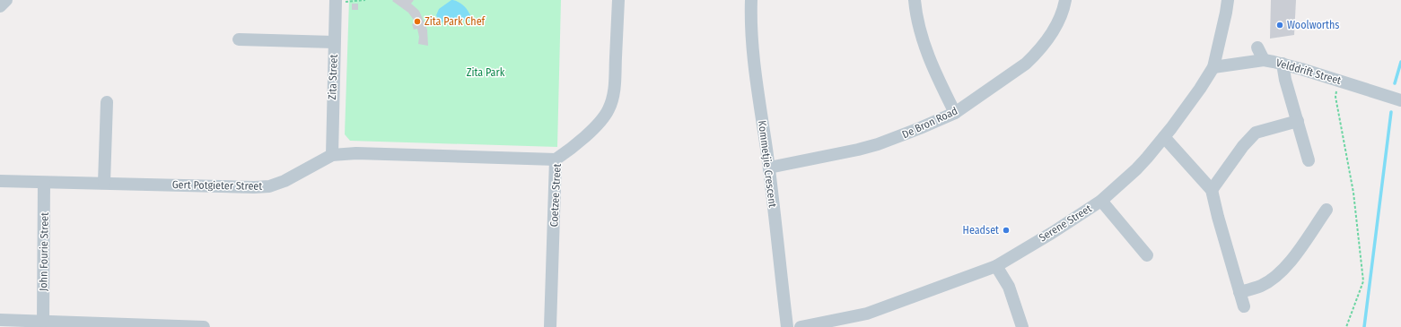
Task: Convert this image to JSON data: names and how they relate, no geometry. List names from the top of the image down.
{
  "streets": {
    "street": [
      "Velddrift Street",
      "Zita Street",
      "De Bron Road",
      "Kommetjie Crescent",
      "Gert Potgieter Street",
      "Coetzee Street",
      "Serene Street",
      "John Fourie Street"
    ]
  },
  "crossings": [
    ["Velddrift Street", "Serene Street"],
    ["Zita Street", "Gert Potgieter Street"],
    ["De Bron Road", "Kommetjie Crescent"],
    ["Gert Potgieter Street", "Coetzee Street"],
    ["Gert Potgieter Street", "John Fourie Street"]
  ],
  "parks": ["Zita Park"],
  "places": ["Zita Park Chef", "Woolworths", "Headset"]
}
